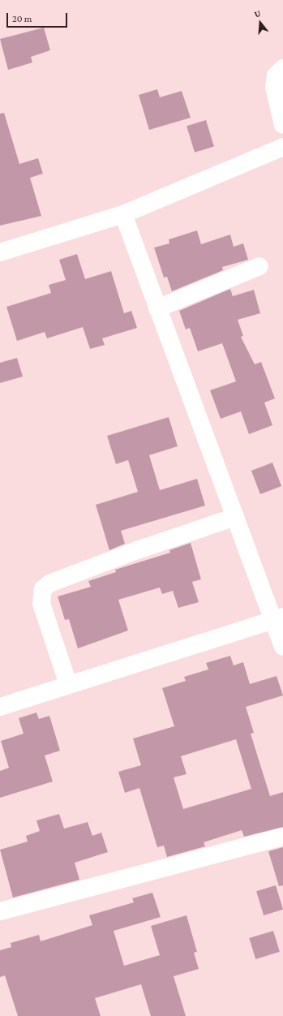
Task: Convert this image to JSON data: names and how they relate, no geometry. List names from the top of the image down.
{
  "scale_bar": "20 m",
  "north": "top"
}
